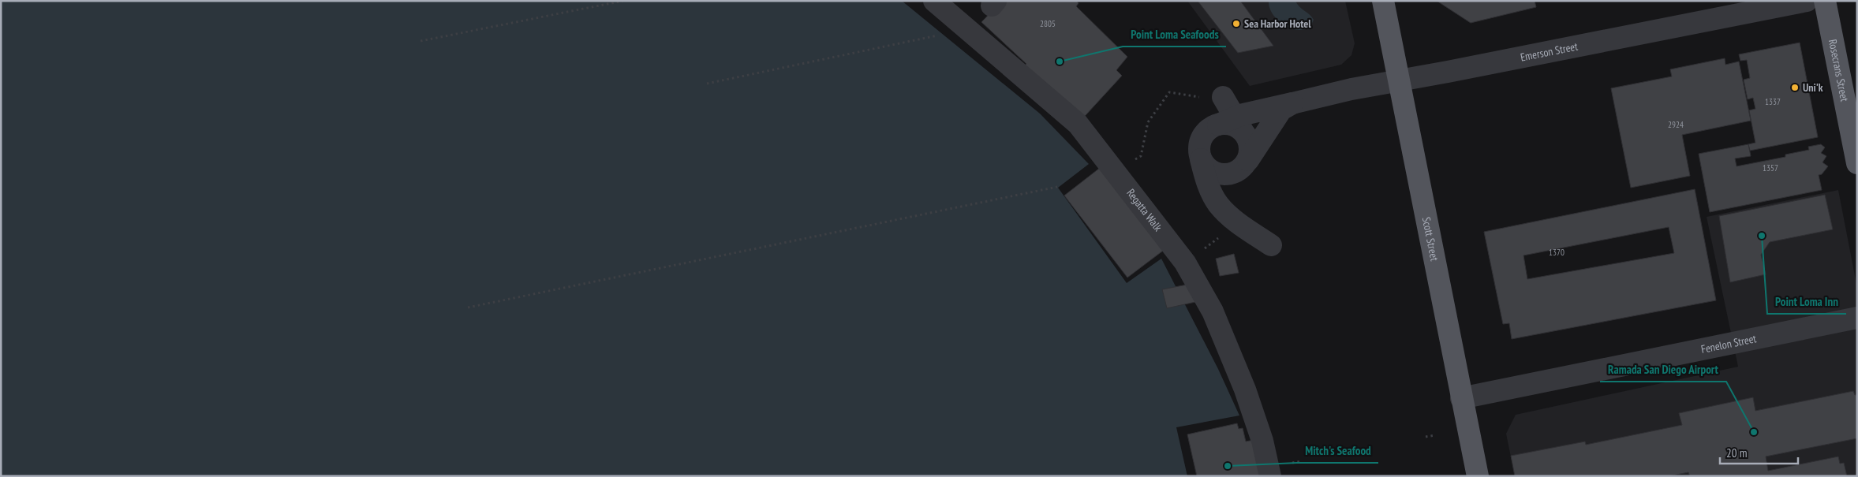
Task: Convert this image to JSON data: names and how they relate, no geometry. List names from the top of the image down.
{
  "streets": {
    "main road": ["Rosecrans Street", "Scott Street"],
    "street": ["Emerson Street", "Regatta Walk", "Fenelon Street"]
  },
  "crossings": [
    ["Emerson Street", "Scott Street"],
    ["Scott Street", "Fenelon Street"]
  ],
  "places": [
    "Sea Harbor Hotel",
    "Point Loma Seafoods",
    "Uni'k",
    "Point Loma Inn",
    "Ramada San Diego Airport",
    "Mitch's Seafood"
  ],
  "house_numbers": [
    "2805",
    "1337",
    "2924",
    "1357",
    "1370"
  ],
  "scale_bar": "20 m"
}
